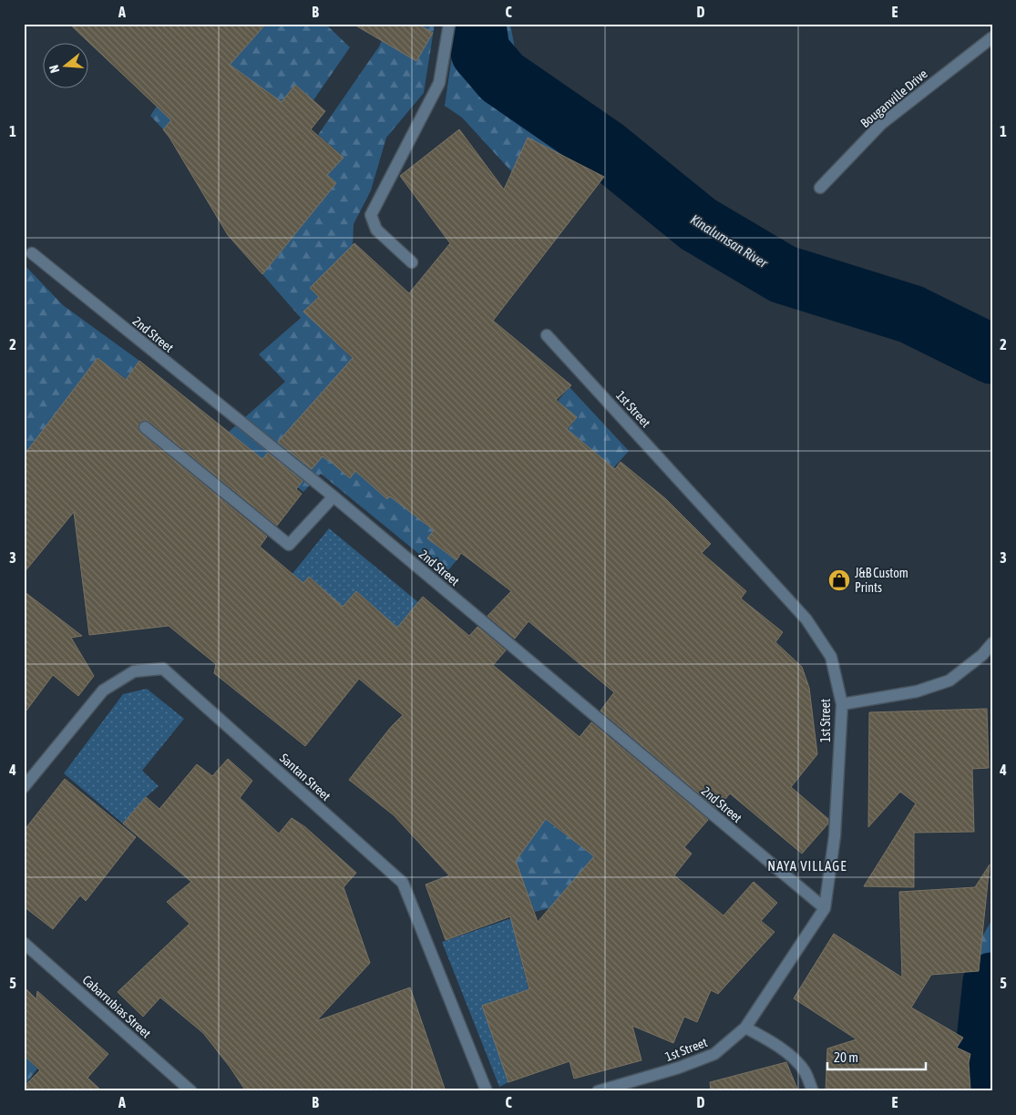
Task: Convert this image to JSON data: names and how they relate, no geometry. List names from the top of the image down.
{
  "streets": {
    "street": [
      "Bouganville Drive",
      "2nd Street",
      "1st Street",
      "Santan Street",
      "Cabarrubias Street"
    ]
  },
  "crossings": [
    ["2nd Street", "1st Street"]
  ],
  "districts": ["NAYA VILLAGE"],
  "water": ["Kinalumsan River"],
  "places": {
    "shop": ["J&B Custom Prints"]
  },
  "scale_bar": "20 m",
  "north": "left",
  "grid": {
    "columns": [
      "A",
      "B",
      "C",
      "D",
      "E"
    ],
    "rows": [
      "1",
      "2",
      "3",
      "4",
      "5"
    ]
  }
}
